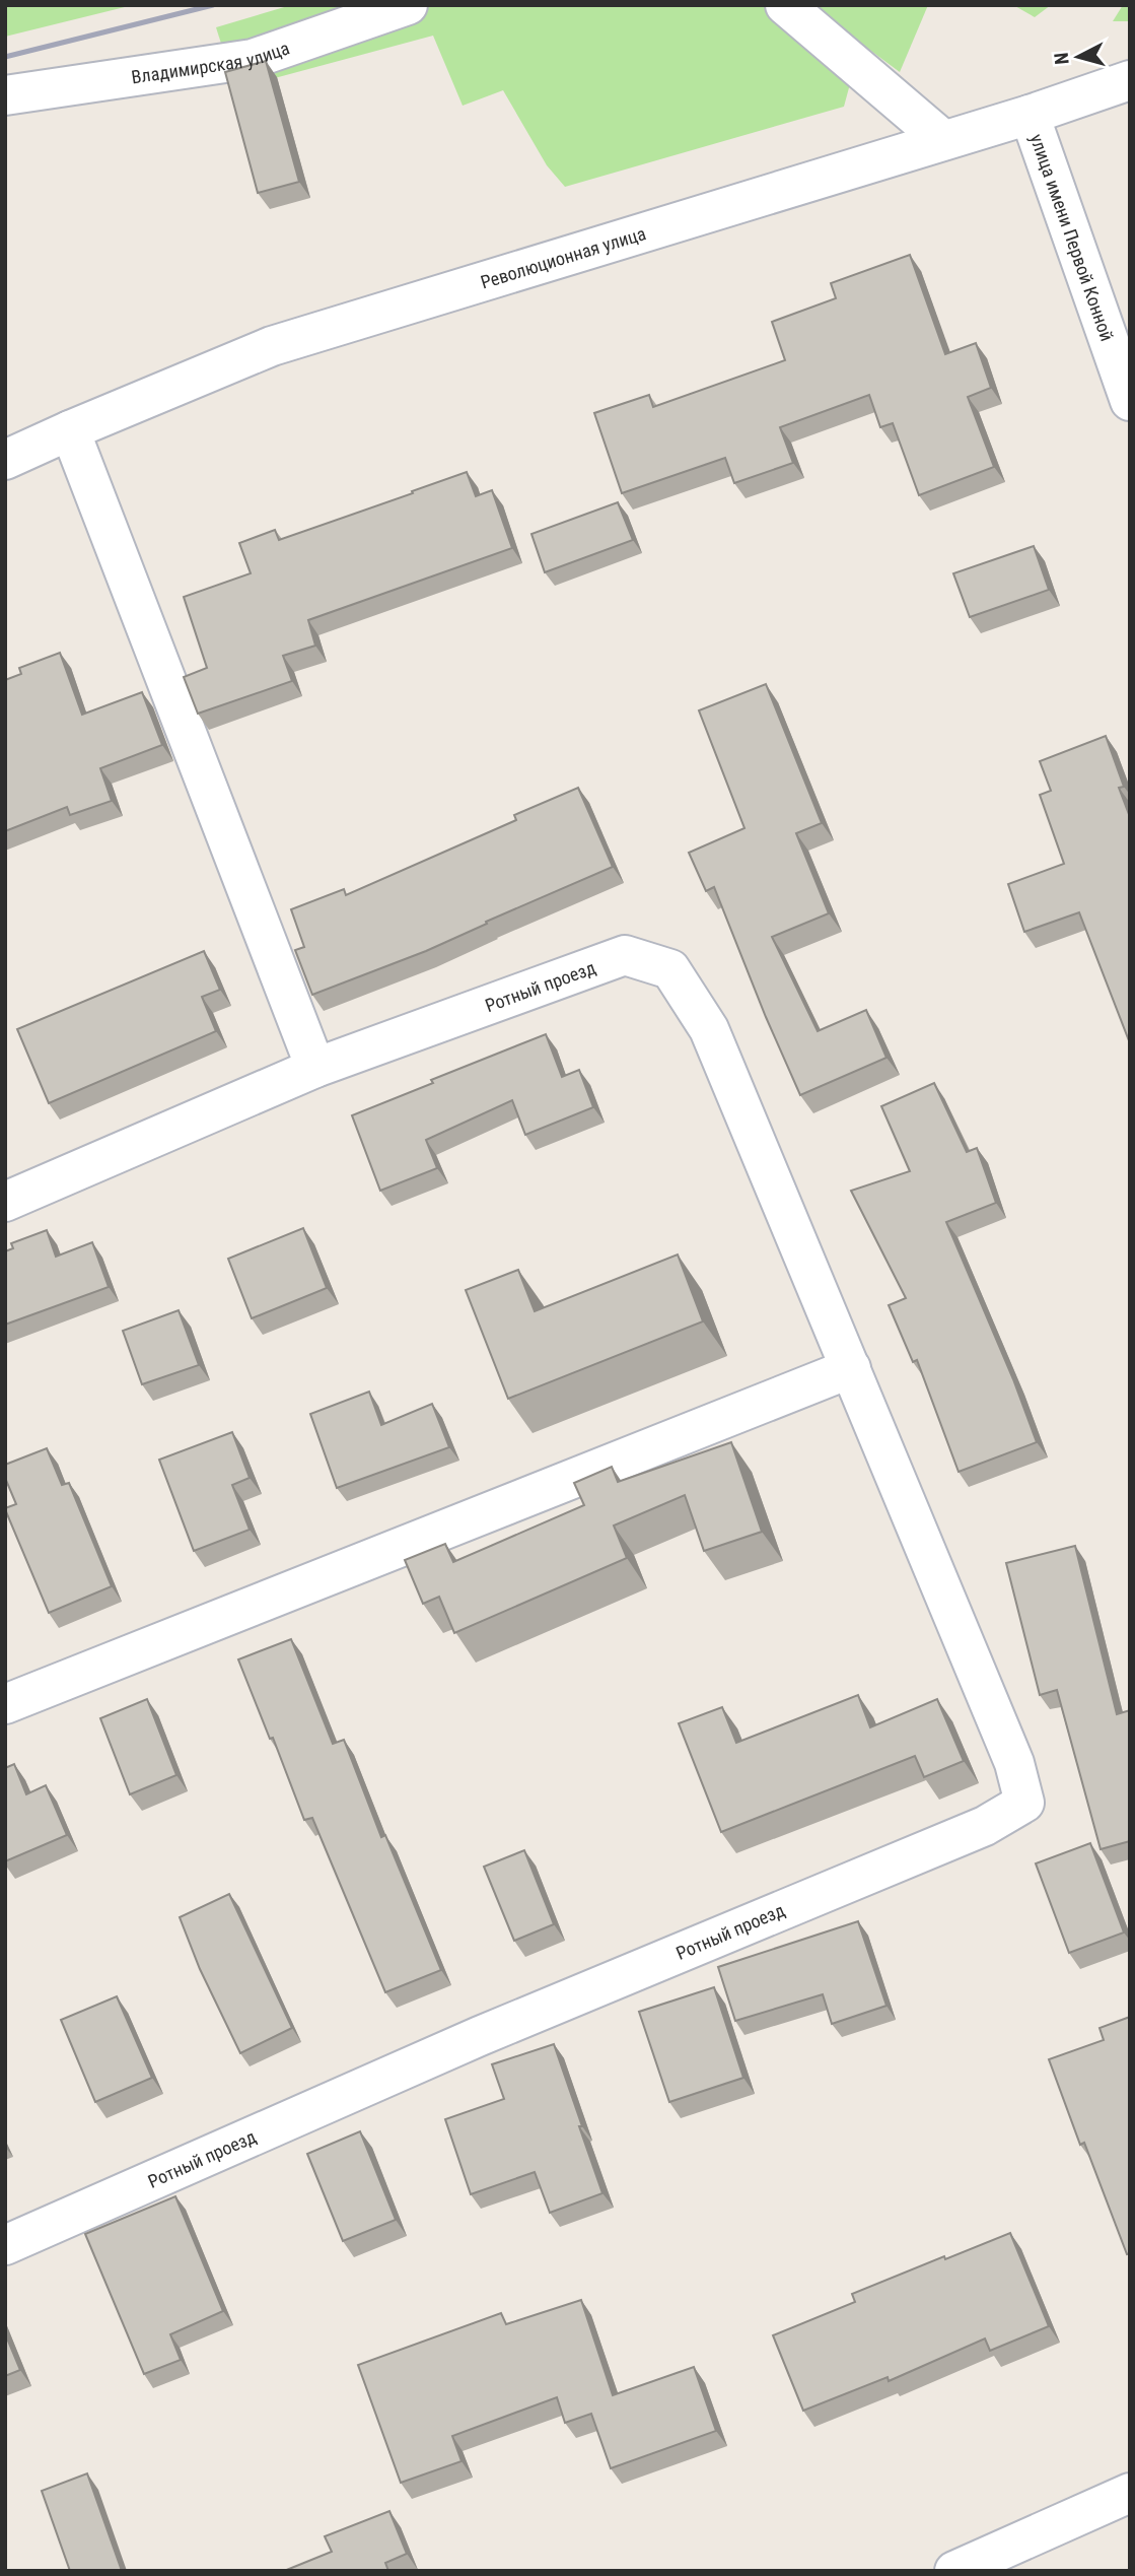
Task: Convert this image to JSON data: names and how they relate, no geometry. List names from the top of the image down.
{
  "streets": {
    "street": [
      "Владимирская улица",
      "улица имени Первой Конной",
      "Революционная улица",
      "Ротный проезд"
    ]
  },
  "crossings": [
    ["улица имени Первой Конной", "Революционная улица"]
  ],
  "north": "left"
}
